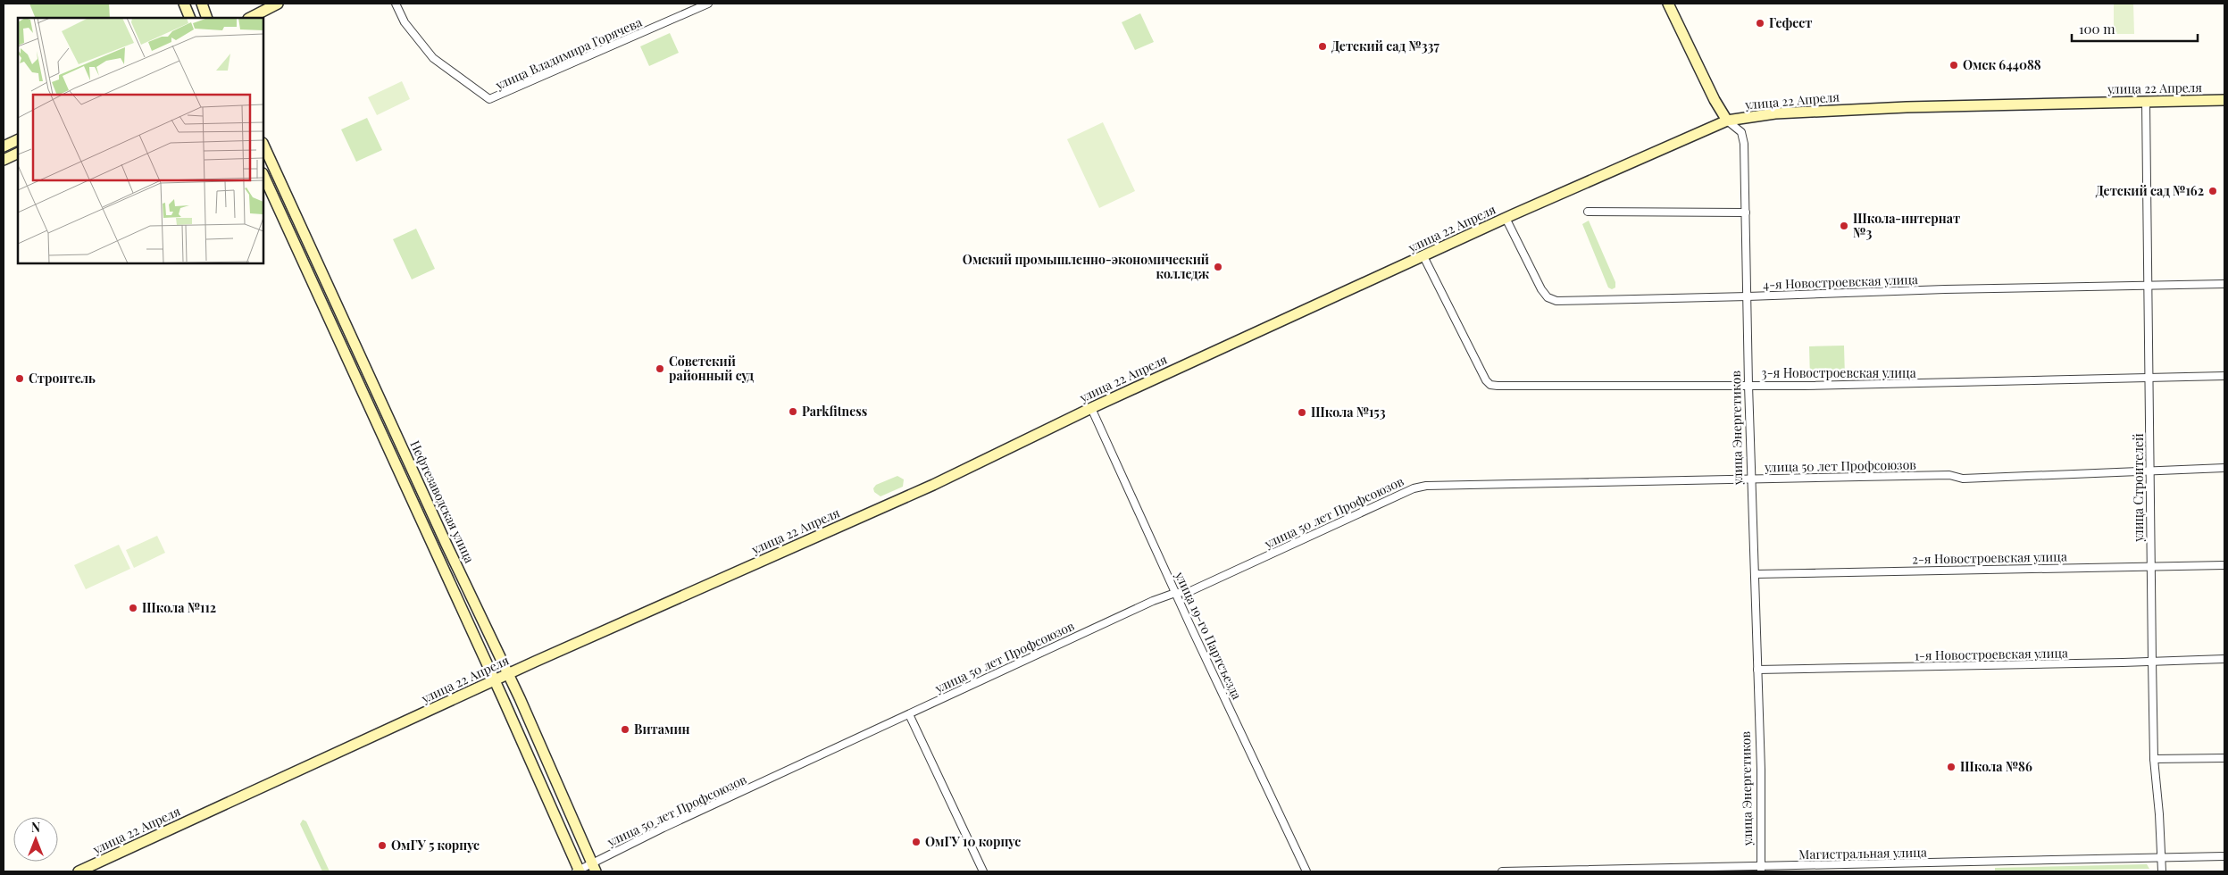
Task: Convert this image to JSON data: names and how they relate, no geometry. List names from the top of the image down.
{
  "streets": {
    "main road": ["улица 22 Апреля", "улица Энергетиков", "Нефтезаводская улица"],
    "street": [
      "улица Владимира Горячева",
      "4-я Новостроевская улица",
      "3-я Новостроевская улица",
      "улица 50 лет Профсоюзов",
      "улица Строителей",
      "2-я Новостроевская улица",
      "улица 19-го Партсъезда",
      "1-я Новостроевская улица",
      "Магистральная улица"
    ]
  },
  "crossings": [
    ["улица 22 Апреля", "4-я Новостроевская улица"],
    ["улица 22 Апреля", "3-я Новостроевская улица"],
    ["улица 22 Апреля", "улица Энергетиков"],
    ["улица 22 Апреля", "улица Строителей"],
    ["улица 22 Апреля", "Нефтезаводская улица"],
    ["улица 22 Апреля", "улица 19-го Партсъезда"],
    ["4-я Новостроевская улица", "улица Энергетиков"],
    ["4-я Новостроевская улица", "улица Строителей"],
    ["3-я Новостроевская улица", "улица Энергетиков"],
    ["3-я Новостроевская улица", "улица Строителей"],
    ["улица Энергетиков", "улица 50 лет Профсоюзов"],
    ["улица Энергетиков", "2-я Новостроевская улица"],
    ["улица Энергетиков", "1-я Новостроевская улица"],
    ["улица Энергетиков", "Магистральная улица"],
    ["улица 50 лет Профсоюзов", "улица Строителей"],
    ["улица 50 лет Профсоюзов", "Нефтезаводская улица"],
    ["улица 50 лет Профсоюзов", "улица 19-го Партсъезда"],
    ["улица Строителей", "2-я Новостроевская улица"],
    ["улица Строителей", "1-я Новостроевская улица"],
    ["улица Строителей", "Магистральная улица"]
  ],
  "places": [
    "Гефест",
    "Детский сад №337",
    "Омск 644088",
    "Детский сад №162",
    "Школа-интернат №3",
    "Омский промышленно-экономический колледж",
    "Советский районный суд",
    "Строитель",
    "Parkfitness",
    "Школа №153",
    "Школа №112",
    "Витамин",
    "Школа №86",
    "ОмГУ 10 корпус",
    "ОмГУ 5 корпус"
  ],
  "scale_bar": "100 m",
  "north": "top"
}
